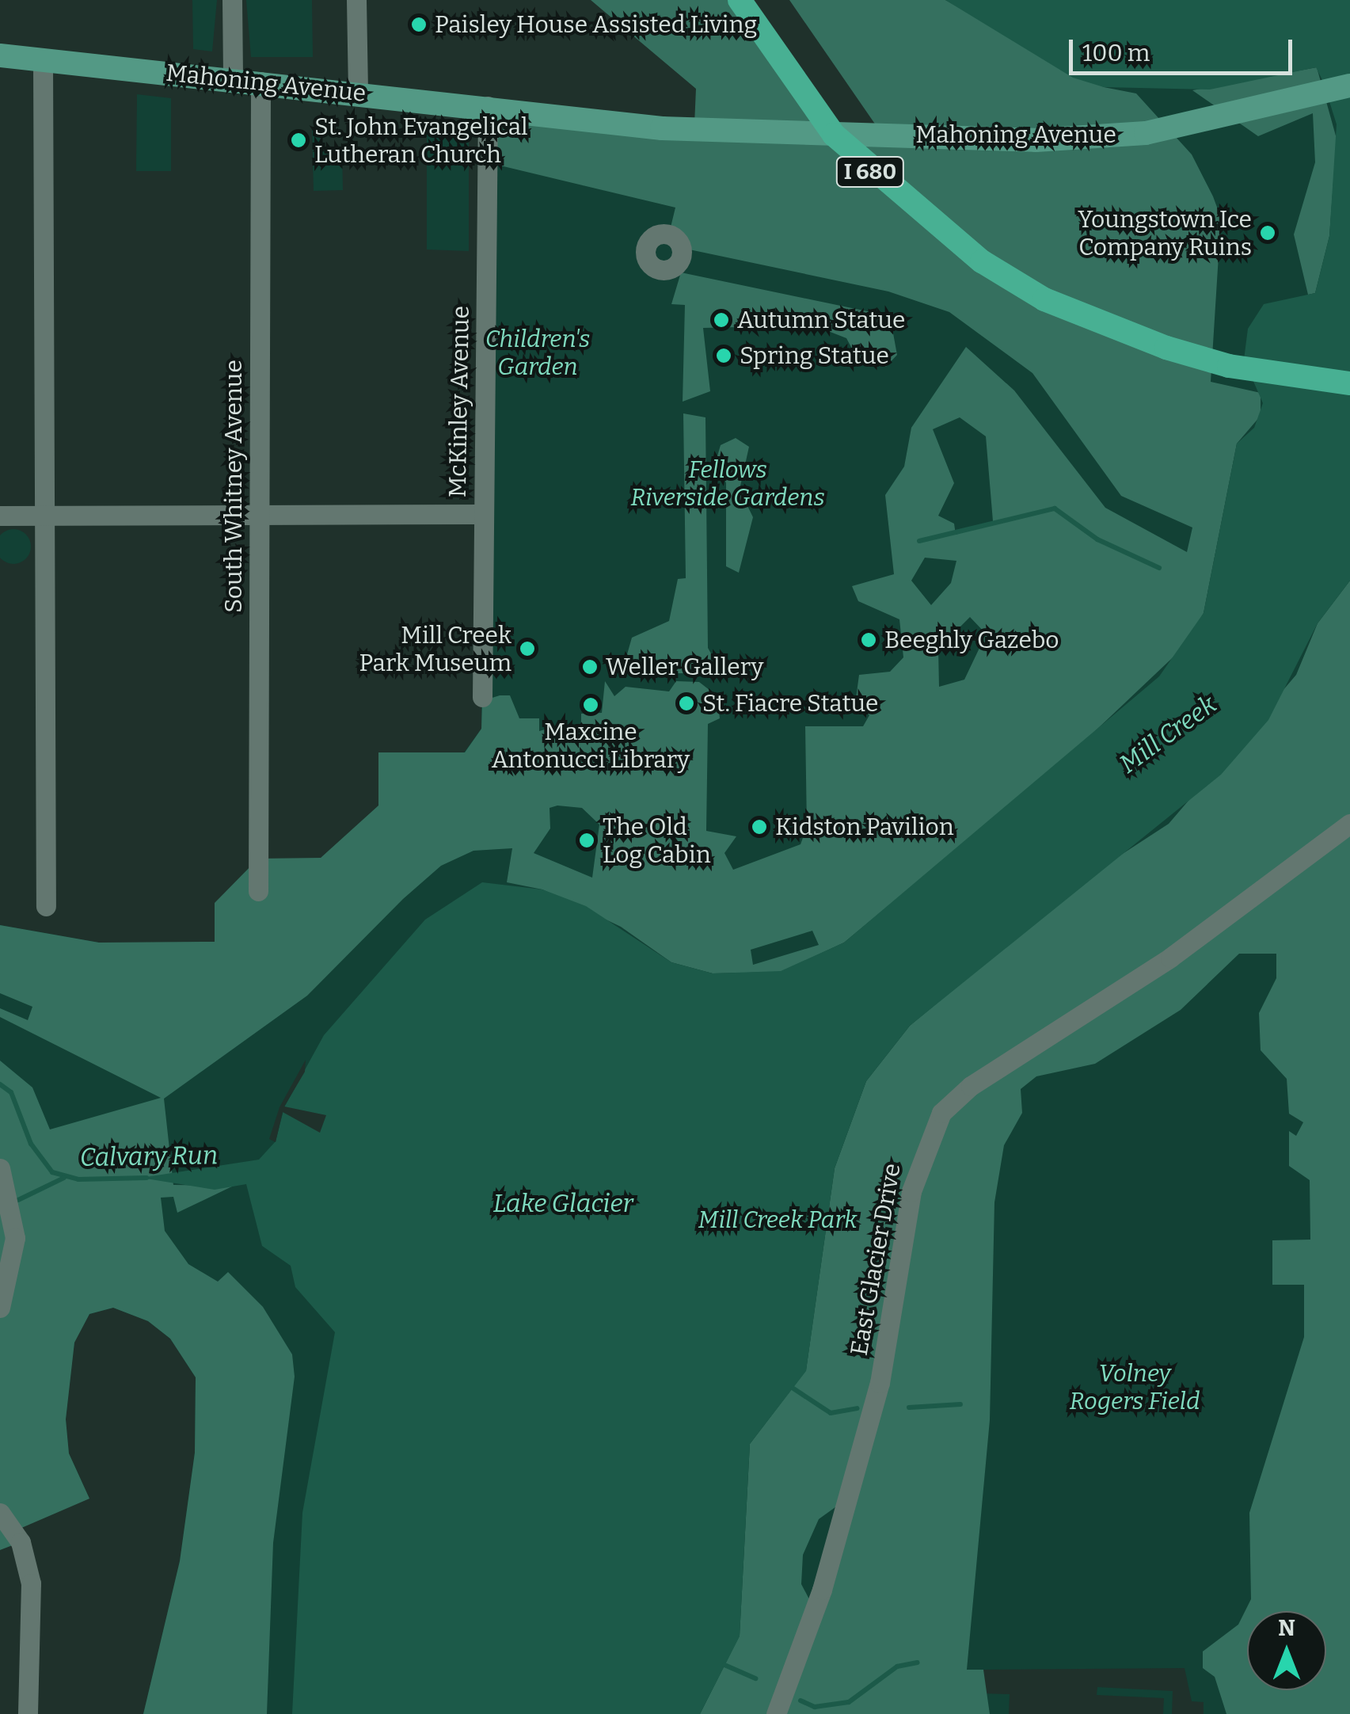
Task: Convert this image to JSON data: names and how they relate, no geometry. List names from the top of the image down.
{
  "streets": {
    "highway": ["I 680"],
    "main road": ["Mahoning Avenue"],
    "street": ["McKinley Avenue", "South Whitney Avenue", "East Glacier Drive"]
  },
  "crossings": [
    ["Mahoning Avenue", "McKinley Avenue"],
    ["Mahoning Avenue", "South Whitney Avenue"]
  ],
  "water": ["Mill Creek", "Calvary Run", "Lake Glacier"],
  "parks": [
    "Children's Garden",
    "Fellows Riverside Gardens",
    "Mill Creek Park",
    "Volney Rogers Field"
  ],
  "places": [
    "Paisley House Assisted Living",
    "St. John Evangelical Lutheran Church",
    "Youngstown Ice Company Ruins",
    "Autumn Statue",
    "Spring Statue",
    "Beeghly Gazebo",
    "Mill Creek Park Museum",
    "Weller Gallery",
    "St. Fiacre Statue",
    "Maxcine Antonucci Library",
    "Kidston Pavilion",
    "The Old Log Cabin"
  ],
  "scale_bar": "100 m",
  "north": "top"
}
